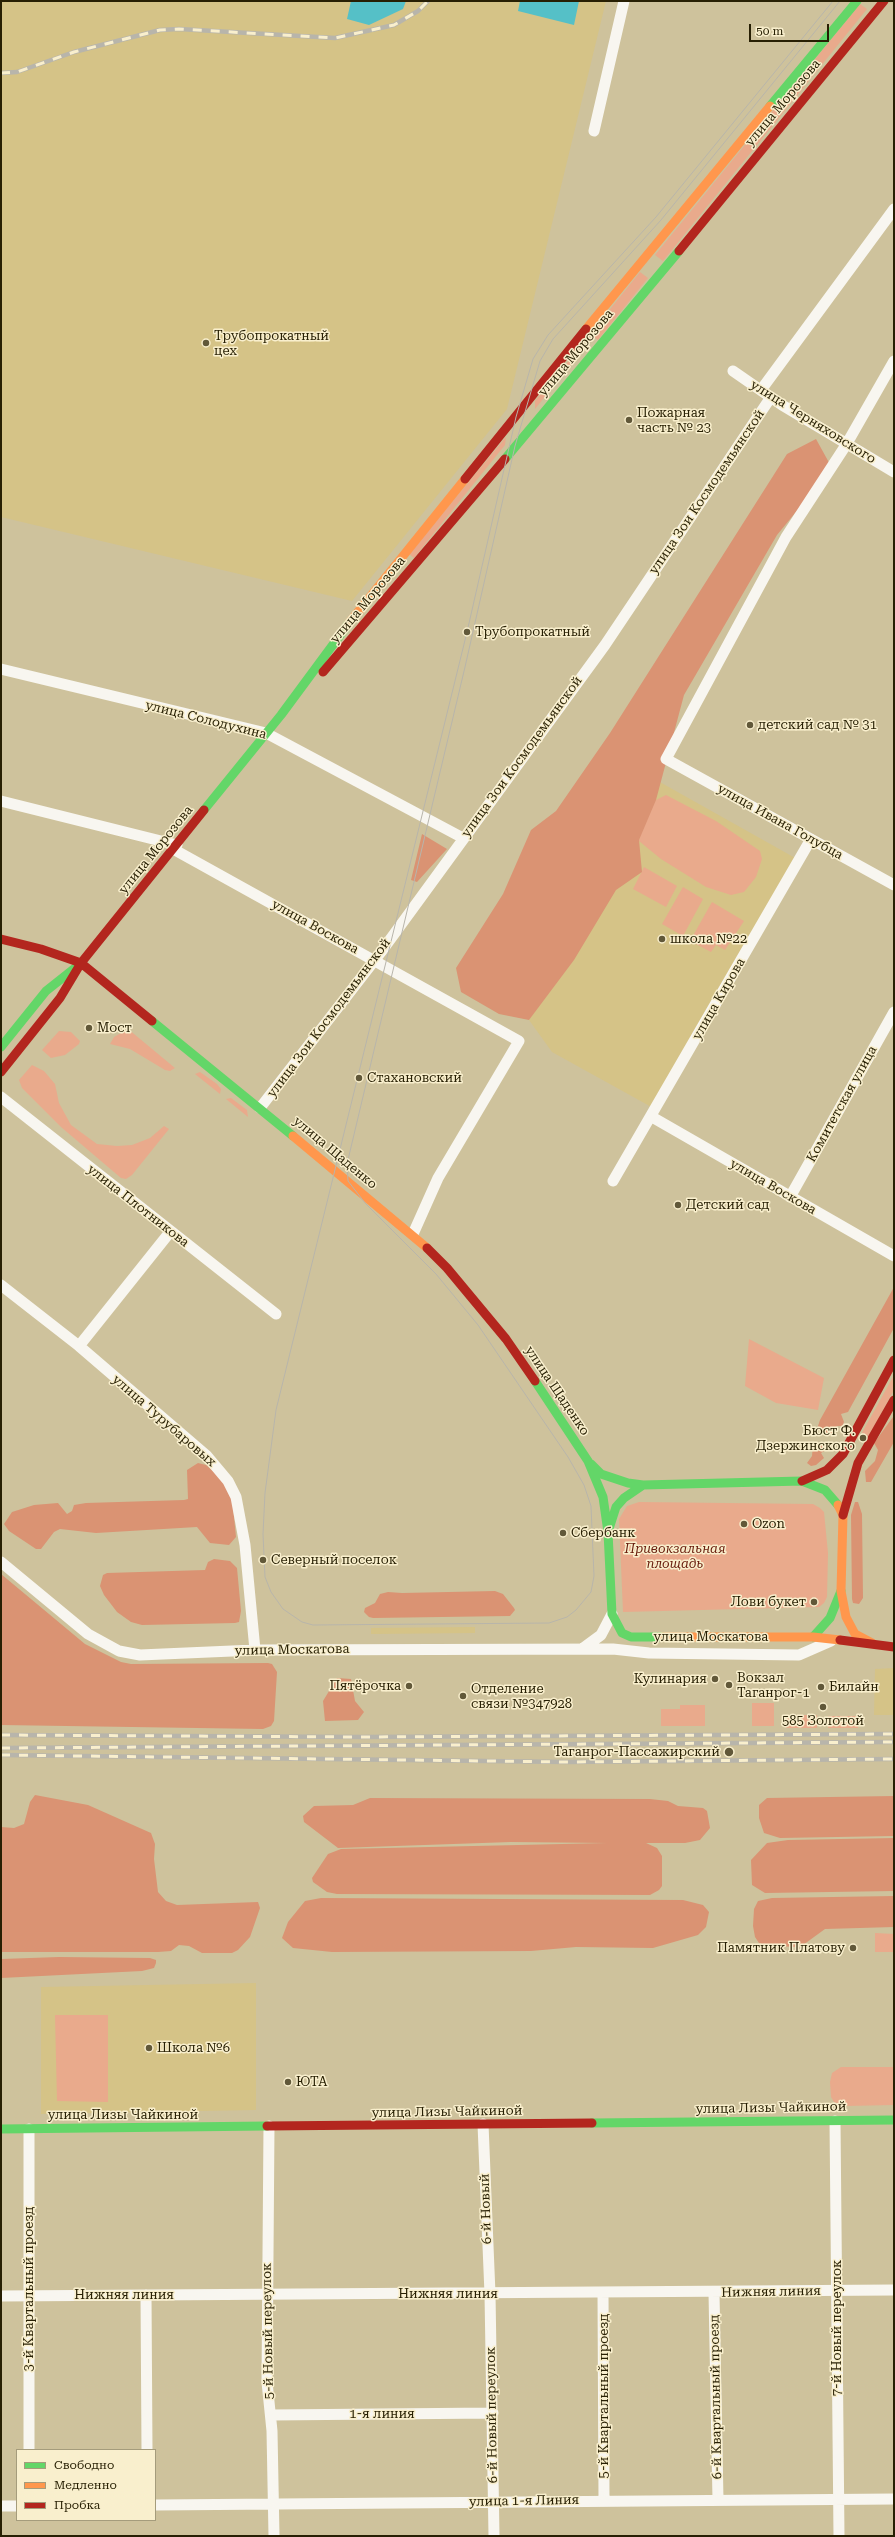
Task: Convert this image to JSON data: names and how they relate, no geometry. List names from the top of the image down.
{
  "streets": {
    "main road": [
      "улица Морозова",
      "улица Щаденко",
      "улица Москатова",
      "улица Лизы Чайкиной"
    ],
    "street": [
      "улица Черняховского",
      "улица Зои Космодемьянской",
      "улица Солодухина",
      "улица Ивана Голубца",
      "улица Воскова",
      "улица Кирова",
      "Комитетская улица",
      "улица Плотникова",
      "улица Турубаровых",
      "6-й Новый",
      "3-й Квартальный проезд",
      "Нижняя линия",
      "7-й Новый переулок",
      "5-й Новый переулок",
      "5-й Квартальный проезд",
      "6-й Квартальный проезд",
      "1-я линия",
      "6-й Новый переулок",
      "улица 1-я Линия"
    ]
  },
  "crossings": [
    ["улица Морозова", "улица Солодухина"],
    ["улица Морозова", "улица Воскова"],
    ["улица Морозова", "улица Щаденко"],
    ["улица Черняховского", "улица Зои Космодемьянской"],
    ["улица Черняховского", "улица Ивана Голубца"],
    ["улица Зои Космодемьянской", "улица Солодухина"],
    ["улица Зои Космодемьянской", "улица Воскова"],
    ["улица Зои Космодемьянской", "улица Щаденко"],
    ["улица Ивана Голубца", "улица Кирова"],
    ["улица Воскова", "улица Кирова"],
    ["улица Воскова", "Комитетская улица"],
    ["улица Воскова", "улица Щаденко"],
    ["улица Турубаровых", "улица Москатова"],
    ["улица Лизы Чайкиной", "6-й Новый"],
    ["улица Лизы Чайкиной", "3-й Квартальный проезд"],
    ["улица Лизы Чайкиной", "7-й Новый переулок"],
    ["улица Лизы Чайкиной", "5-й Новый переулок"],
    ["6-й Новый", "Нижняя линия"],
    ["6-й Новый", "6-й Новый переулок"],
    ["3-й Квартальный проезд", "Нижняя линия"],
    ["Нижняя линия", "7-й Новый переулок"],
    ["Нижняя линия", "5-й Новый переулок"],
    ["Нижняя линия", "5-й Квартальный проезд"],
    ["Нижняя линия", "6-й Квартальный проезд"],
    ["Нижняя линия", "6-й Новый переулок"],
    ["7-й Новый переулок", "улица 1-я Линия"],
    ["5-й Новый переулок", "1-я линия"],
    ["5-й Новый переулок", "улица 1-я Линия"],
    ["5-й Квартальный проезд", "улица 1-я Линия"],
    ["6-й Квартальный проезд", "улица 1-я Линия"],
    ["1-я линия", "6-й Новый переулок"],
    ["6-й Новый переулок", "улица 1-я Линия"]
  ],
  "parks": ["Привокзальная площадь"],
  "places": [
    "Трубопрокатный цех",
    "Пожарная часть № 23",
    "Трубопрокатный",
    "детский сад № 31",
    "школа №22",
    "Мост",
    "Стахановский",
    "Детский сад",
    "Бюст Ф. Дзержинского",
    "Ozon",
    "Сбербанк",
    "Северный поселок",
    "Лови букет",
    "Кулинария",
    "Вокзал Таганрог-1",
    "Пятёрочка",
    "Билайн",
    "Отделение связи №347928",
    "585 Золотой",
    "Таганрог-Пассажирский",
    "Памятник Платову",
    "Школа №6",
    "ЮТА"
  ],
  "legend": ["Свободно", "Медленно", "Пробка"],
  "scale_bar": "50 m"
}
